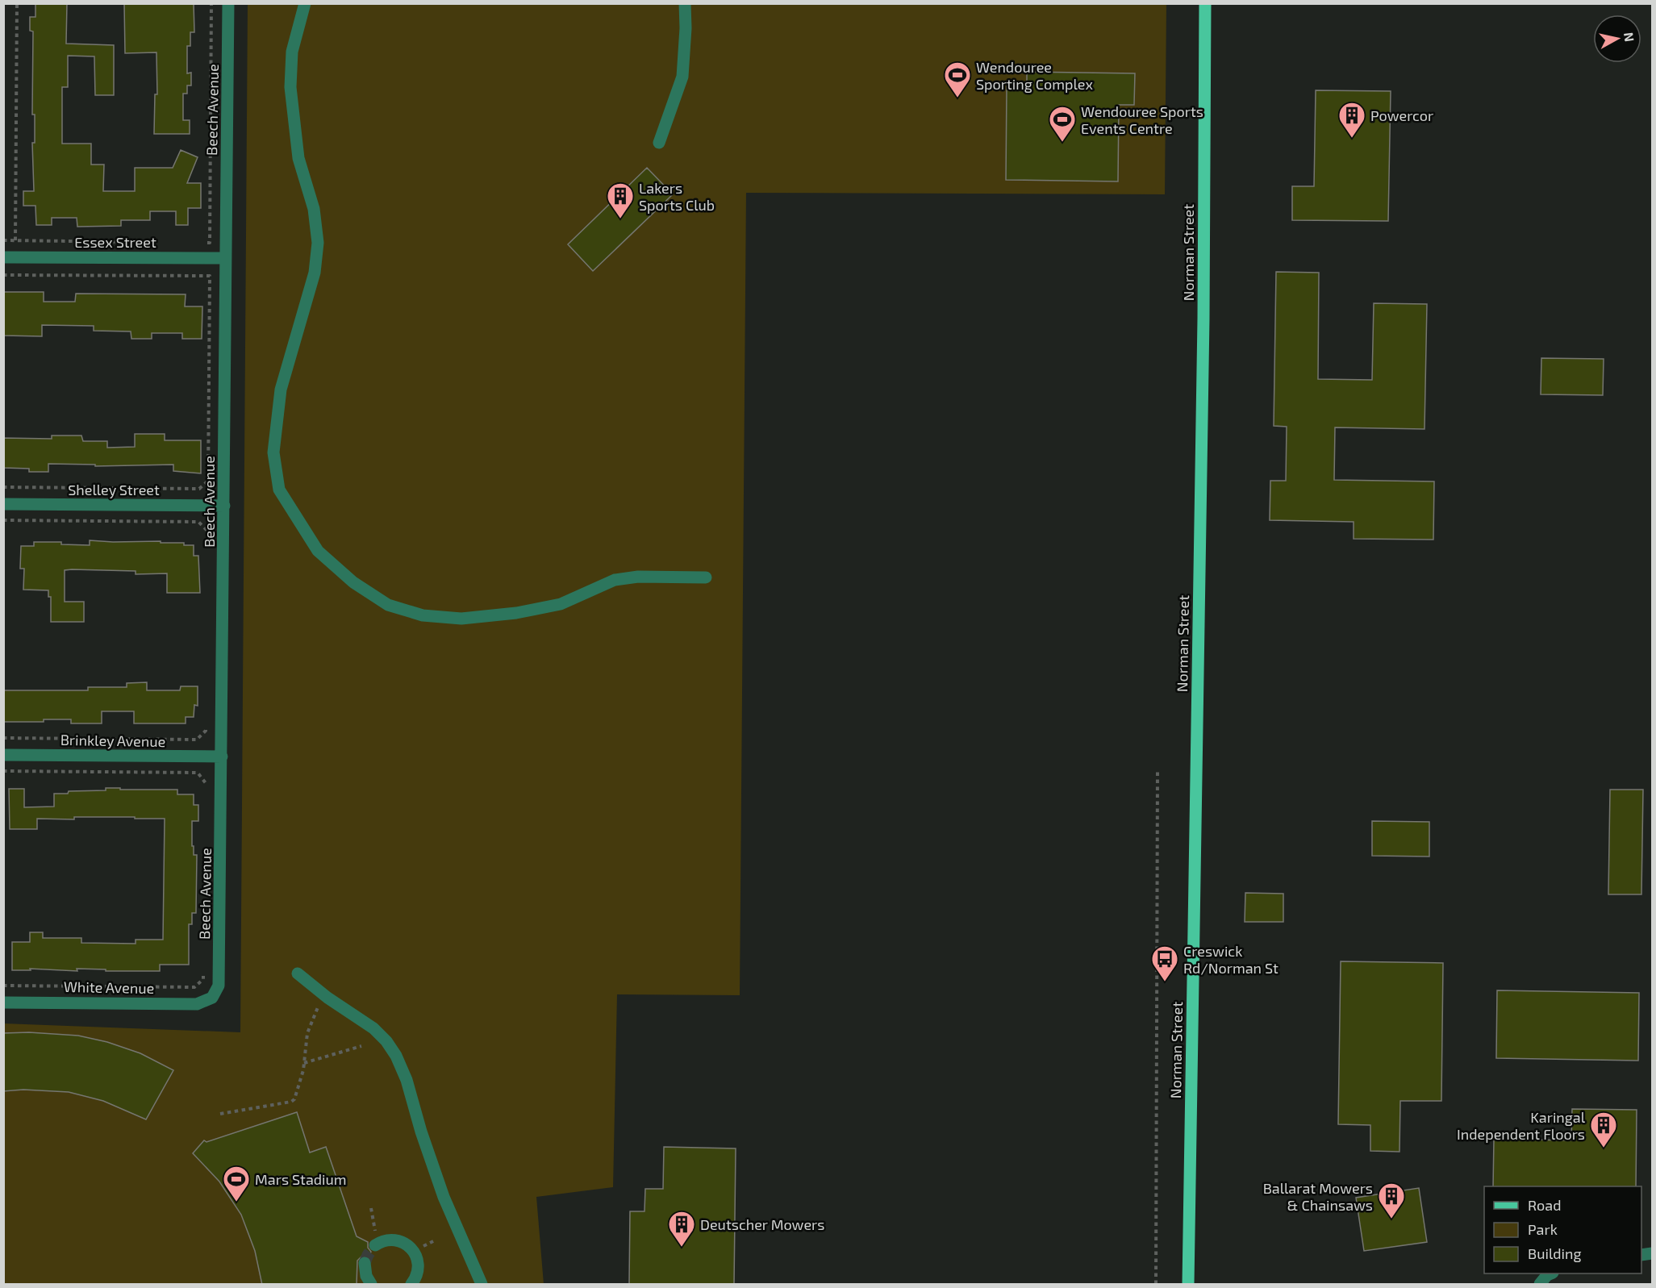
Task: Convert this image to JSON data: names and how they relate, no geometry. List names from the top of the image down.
{
  "streets": {
    "main road": ["Norman Street"],
    "street": [
      "Beech Avenue",
      "Essex Street",
      "Shelley Street",
      "Brinkley Avenue",
      "White Avenue"
    ]
  },
  "crossings": [
    ["Beech Avenue", "Essex Street"],
    ["Beech Avenue", "Shelley Street"],
    ["Beech Avenue", "Brinkley Avenue"],
    ["Beech Avenue", "White Avenue"]
  ],
  "places": {
    "sports": ["Wendouree Sporting Complex", "Wendouree Sports Events Centre", "Mars Stadium"],
    "building": [
      "Powercor",
      "Lakers Sports Club",
      "Karingal Independent Floors",
      "Ballarat Mowers & Chainsaws",
      "Deutscher Mowers"
    ],
    "bus stop": ["Creswick Rd/Norman St"]
  },
  "legend": ["Road", "Park", "Building"],
  "north": "right"
}
